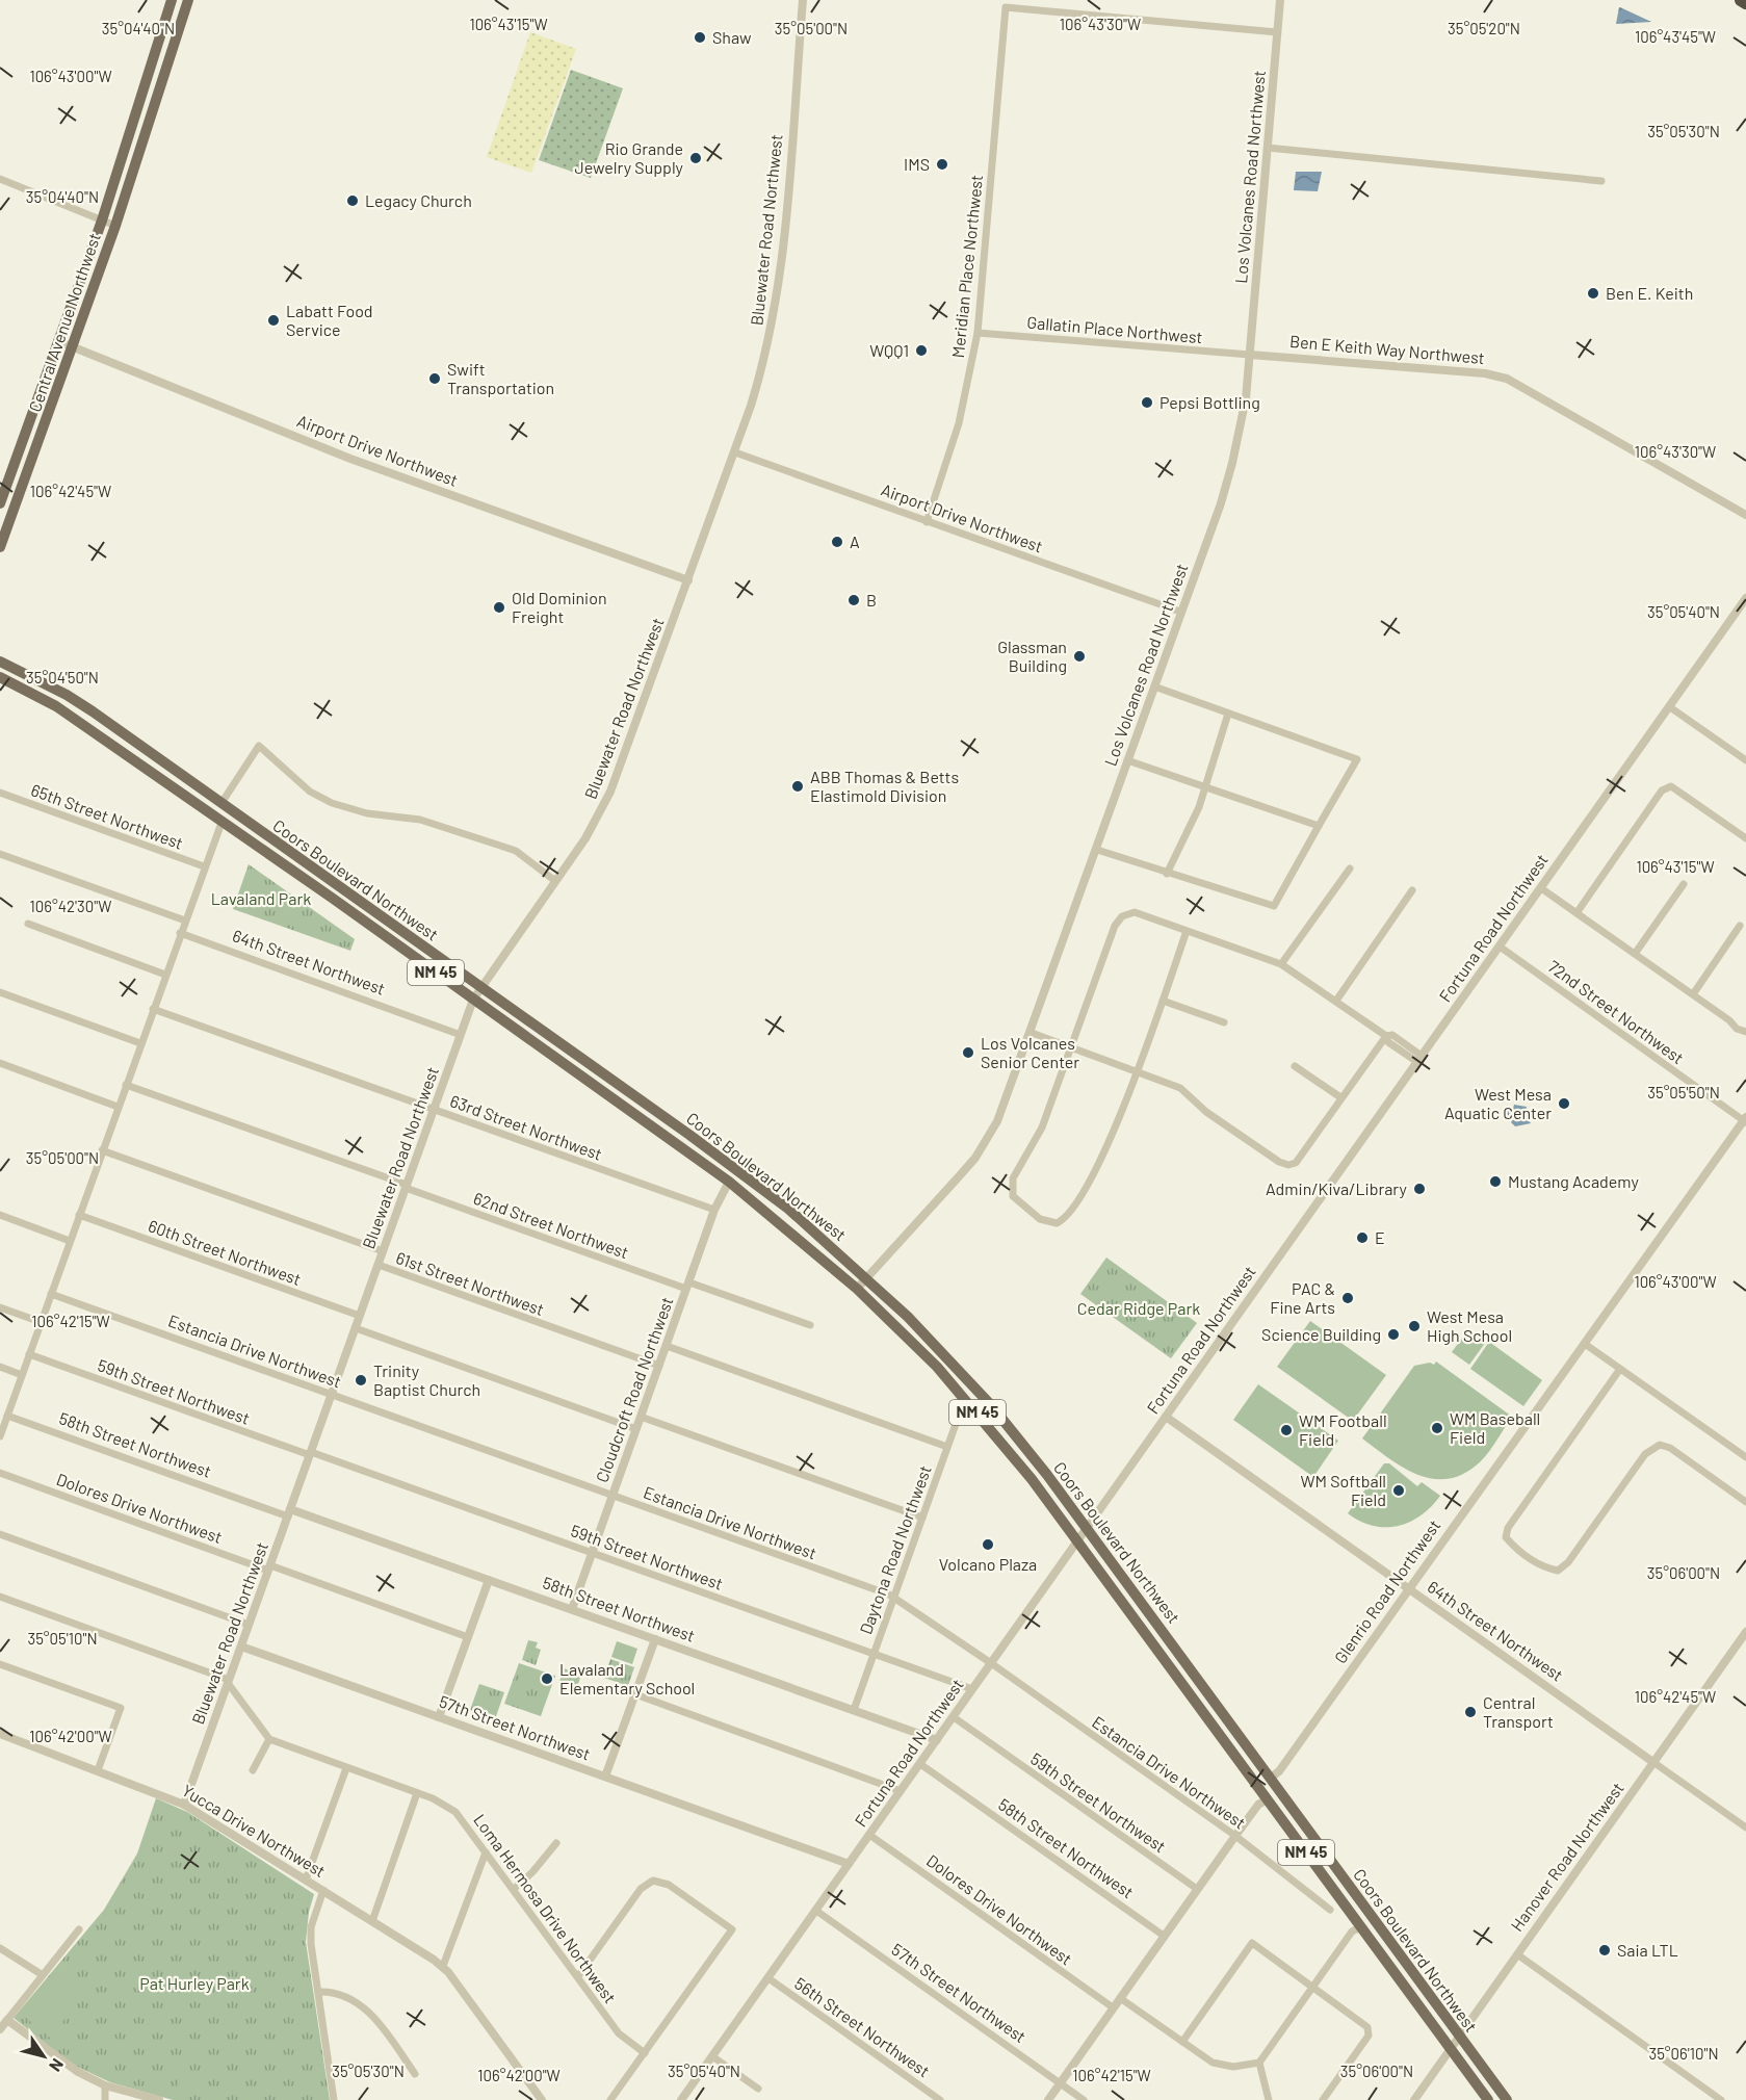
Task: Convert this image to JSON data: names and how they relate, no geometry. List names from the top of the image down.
{
  "streets": {
    "main road": ["Central Avenue Northwest", "Coors Boulevard Northwest", "NM 45"],
    "street": [
      "Los Volcanes Road Northwest",
      "Bluewater Road Northwest",
      "Meridian Place Northwest",
      "Gallatin Place Northwest",
      "Ben E Keith Way Northwest",
      "Airport Drive Northwest",
      "65th Street Northwest",
      "Fortuna Road Northwest",
      "64th Street Northwest",
      "72nd Street Northwest",
      "63rd Street Northwest",
      "62nd Street Northwest",
      "60th Street Northwest",
      "61st Street Northwest",
      "Estancia Drive Northwest",
      "Cloudcroft Road Northwest",
      "59th Street Northwest",
      "58th Street Northwest",
      "Dolores Drive Northwest",
      "Daytona Road Northwest",
      "Glenrio Road Northwest",
      "57th Street Northwest",
      "Yucca Drive Northwest",
      "Hanover Road Northwest",
      "Loma Hermosa Drive Northwest",
      "56th Street Northwest"
    ]
  },
  "crossings": [
    ["Los Volcanes Road Northwest", "Meridian Place Northwest"],
    ["Los Volcanes Road Northwest", "Gallatin Place Northwest"],
    ["Los Volcanes Road Northwest", "Ben E Keith Way Northwest"],
    ["Los Volcanes Road Northwest", "Airport Drive Northwest"],
    ["Los Volcanes Road Northwest", "Coors Boulevard Northwest"],
    ["Bluewater Road Northwest", "Airport Drive Northwest"],
    ["Bluewater Road Northwest", "Coors Boulevard Northwest"],
    ["Bluewater Road Northwest", "64th Street Northwest"],
    ["Bluewater Road Northwest", "63rd Street Northwest"],
    ["Bluewater Road Northwest", "62nd Street Northwest"],
    ["Bluewater Road Northwest", "60th Street Northwest"],
    ["Bluewater Road Northwest", "61st Street Northwest"],
    ["Bluewater Road Northwest", "Estancia Drive Northwest"],
    ["Bluewater Road Northwest", "59th Street Northwest"],
    ["Bluewater Road Northwest", "58th Street Northwest"],
    ["Bluewater Road Northwest", "Dolores Drive Northwest"],
    ["Bluewater Road Northwest", "57th Street Northwest"],
    ["Bluewater Road Northwest", "Yucca Drive Northwest"],
    ["Meridian Place Northwest", "Gallatin Place Northwest"],
    ["Meridian Place Northwest", "Airport Drive Northwest"],
    ["Central Avenue Northwest", "Airport Drive Northwest"],
    ["Gallatin Place Northwest", "Ben E Keith Way Northwest"],
    ["Coors Boulevard Northwest", "Fortuna Road Northwest"],
    ["Coors Boulevard Northwest", "Cloudcroft Road Northwest"],
    ["Coors Boulevard Northwest", "Daytona Road Northwest"],
    ["Coors Boulevard Northwest", "Glenrio Road Northwest"],
    ["Coors Boulevard Northwest", "Hanover Road Northwest"],
    ["Fortuna Road Northwest", "64th Street Northwest"],
    ["Fortuna Road Northwest", "72nd Street Northwest"],
    ["Fortuna Road Northwest", "Estancia Drive Northwest"],
    ["Fortuna Road Northwest", "59th Street Northwest"],
    ["Fortuna Road Northwest", "58th Street Northwest"],
    ["Fortuna Road Northwest", "Dolores Drive Northwest"],
    ["Fortuna Road Northwest", "57th Street Northwest"],
    ["Fortuna Road Northwest", "56th Street Northwest"],
    ["64th Street Northwest", "Glenrio Road Northwest"],
    ["64th Street Northwest", "Hanover Road Northwest"],
    ["72nd Street Northwest", "Glenrio Road Northwest"],
    ["63rd Street Northwest", "Cloudcroft Road Northwest"],
    ["62nd Street Northwest", "Cloudcroft Road Northwest"],
    ["61st Street Northwest", "Cloudcroft Road Northwest"],
    ["Estancia Drive Northwest", "Cloudcroft Road Northwest"],
    ["Estancia Drive Northwest", "Daytona Road Northwest"],
    ["Cloudcroft Road Northwest", "59th Street Northwest"],
    ["Cloudcroft Road Northwest", "58th Street Northwest"],
    ["59th Street Northwest", "Daytona Road Northwest"],
    ["58th Street Northwest", "Daytona Road Northwest"]
  ],
  "parks": ["Lavaland Park", "Cedar Ridge Park", "Pat Hurley Park"],
  "places": [
    "Shaw",
    "Rio Grande Jewelry Supply",
    "IMS",
    "Legacy Church",
    "Ben E. Keith",
    "Labatt Food Service",
    "WQQ1",
    "Swift Transportation",
    "Pepsi Bottling",
    "A",
    "B",
    "Old Dominion Freight",
    "Glassman Building",
    "ABB Thomas & Betts Elastimold Division",
    "Los Volcanes Senior Center",
    "West Mesa Aquatic Center",
    "Mustang Academy",
    "Admin/Kiva/Library",
    "E",
    "PAC & Fine Arts",
    "West Mesa High School",
    "Science Building",
    "Trinity Baptist Church",
    "WM Baseball Field",
    "WM Football Field",
    "WM Softball Field",
    "Volcano Plaza",
    "Lavaland Elementary School",
    "Central Transport",
    "Saia LTL"
  ],
  "north": "bottom right",
  "coordinates": [
    "106°43'15\"W",
    "106°43'30\"W",
    "35°04'40\"N",
    "35°05'00\"N",
    "35°05'20\"N",
    "106°43'45\"W",
    "106°43'00\"W",
    "35°05'30\"N",
    "106°42'45\"W",
    "35°05'40\"N",
    "35°04'50\"N",
    "106°42'30\"W",
    "35°05'50\"N",
    "106°42'15\"W",
    "35°06'00\"N",
    "35°05'10\"N",
    "106°42'00\"W",
    "35°06'10\"N"
  ]
}
